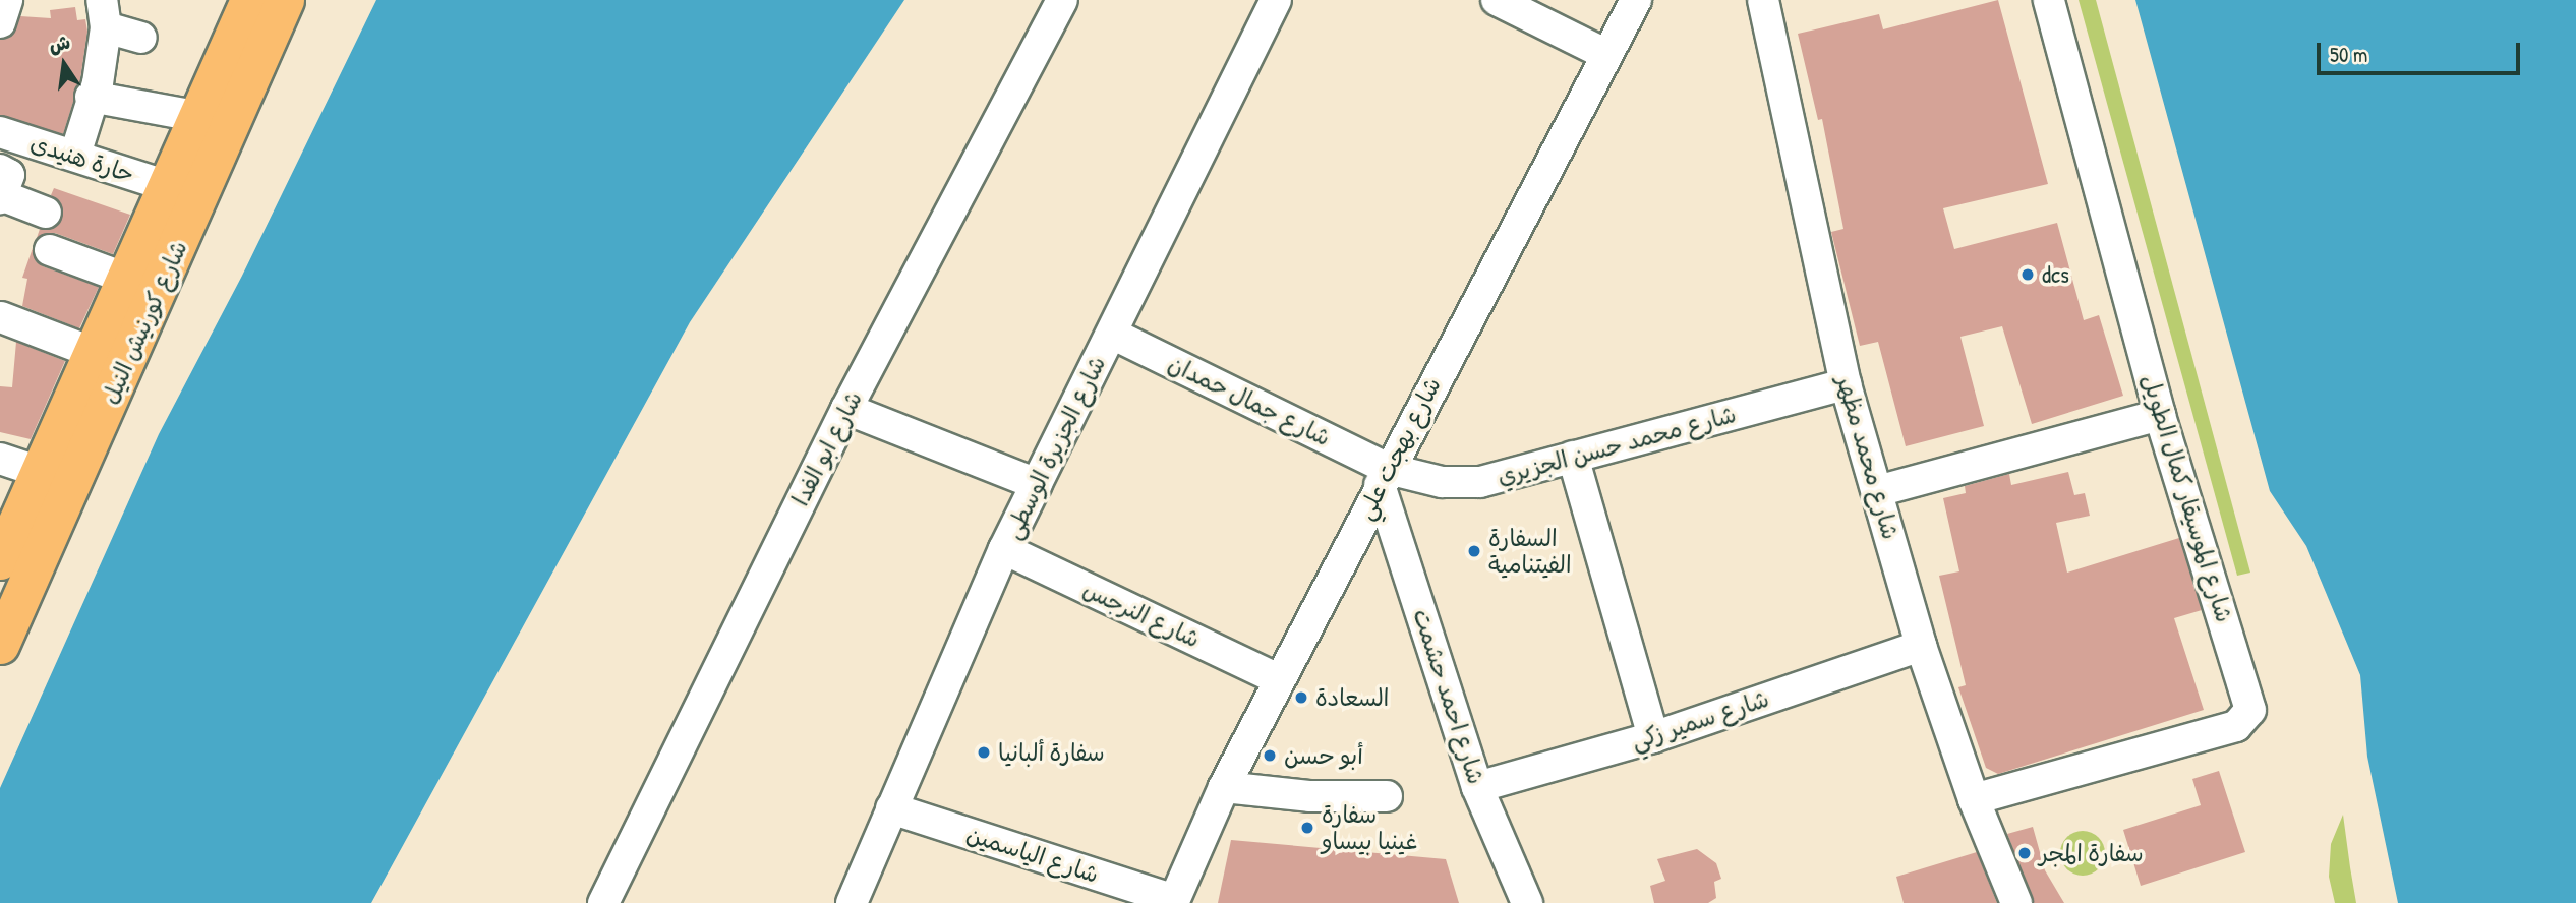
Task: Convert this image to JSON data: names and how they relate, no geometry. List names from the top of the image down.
{
  "streets": {
    "main road": ["شارع كورنيش النيل"],
    "street": [
      "حارة هنيدى",
      "شارع جمال حمدان",
      "شارع محمد حسن الجزيري",
      "شارع الجزيرة الوسطى",
      "شارع ابو الفدا",
      "شارع بهجت علي",
      "شارع محمد مظهر",
      "شارع الموسيقار كمال الطويل",
      "شارع النرجس",
      "شارع احمد حشمت",
      "شارع سمير زكي",
      "شارع الياسمين"
    ]
  },
  "crossings": [
    ["حارة هنيدى", "شارع كورنيش النيل"],
    ["شارع جمال حمدان", "شارع محمد حسن الجزيري"],
    ["شارع جمال حمدان", "شارع الجزيرة الوسطى"],
    ["شارع جمال حمدان", "شارع بهجت علي"],
    ["شارع جمال حمدان", "شارع احمد حشمت"],
    ["شارع محمد حسن الجزيري", "شارع بهجت علي"],
    ["شارع محمد حسن الجزيري", "شارع محمد مظهر"],
    ["شارع محمد حسن الجزيري", "شارع احمد حشمت"],
    ["شارع الجزيرة الوسطى", "شارع النرجس"],
    ["شارع الجزيرة الوسطى", "شارع الياسمين"],
    ["شارع بهجت علي", "شارع النرجس"],
    ["شارع بهجت علي", "شارع احمد حشمت"],
    ["شارع بهجت علي", "شارع الياسمين"],
    ["شارع محمد مظهر", "شارع الموسيقار كمال الطويل"],
    ["شارع محمد مظهر", "شارع سمير زكي"],
    ["شارع احمد حشمت", "شارع سمير زكي"]
  ],
  "places": [
    "dcs",
    "السفارة الفيتنامية",
    "السعادة",
    "سفارة ألبانيا",
    "أبو حسن",
    "سفارة غينيا بيساو",
    "سفارة المجر"
  ],
  "scale_bar": "50 m",
  "north": "top"
}
